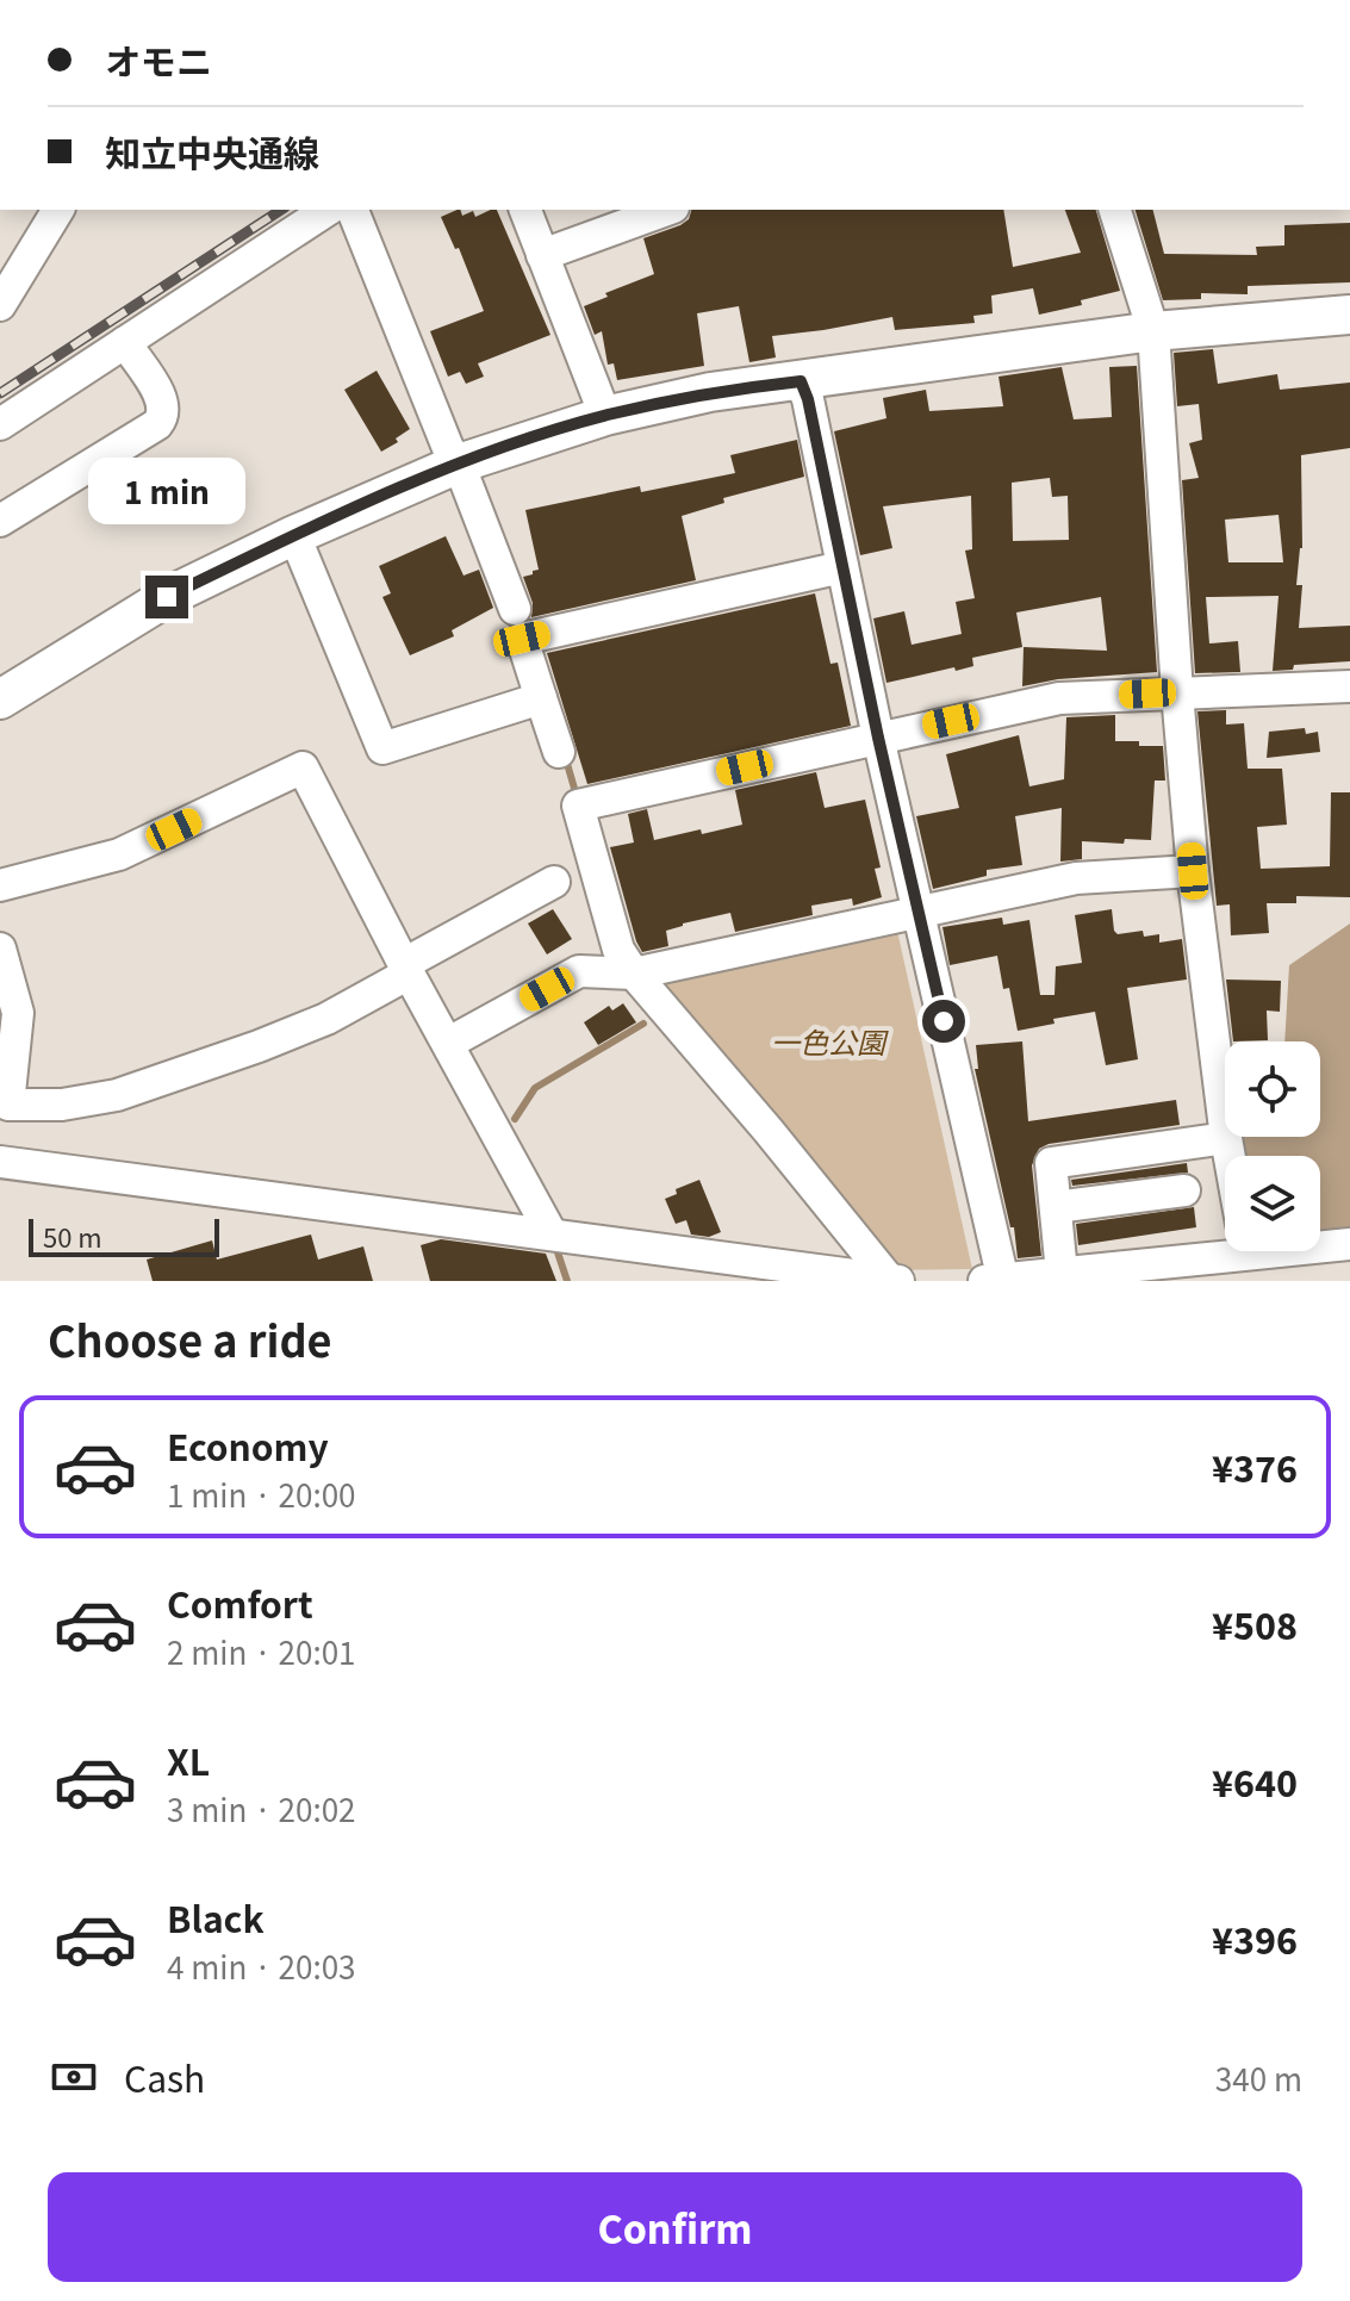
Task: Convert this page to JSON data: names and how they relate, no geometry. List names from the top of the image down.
{
  "parks": ["一色公園"],
  "scale_bar": "50 m",
  "page": {
    "banner": ["オモニ", "知立中央通線"],
    "bubble": "1 min",
    "scale": "50 m",
    "heading": "Choose a ride",
    "list": [
      {
        "name": "Economy",
        "note": "1 min · 20:00",
        "value": "¥376"
      },
      {
        "name": "Comfort",
        "note": "2 min · 20:01",
        "value": "¥508"
      },
      {
        "name": "XL",
        "note": "3 min · 20:02",
        "value": "¥640"
      },
      {
        "name": "Black",
        "note": "4 min · 20:03",
        "value": "¥396"
      }
    ],
    "pay": ["Cash", "340 m"],
    "buttons": "Confirm"
  }
}
